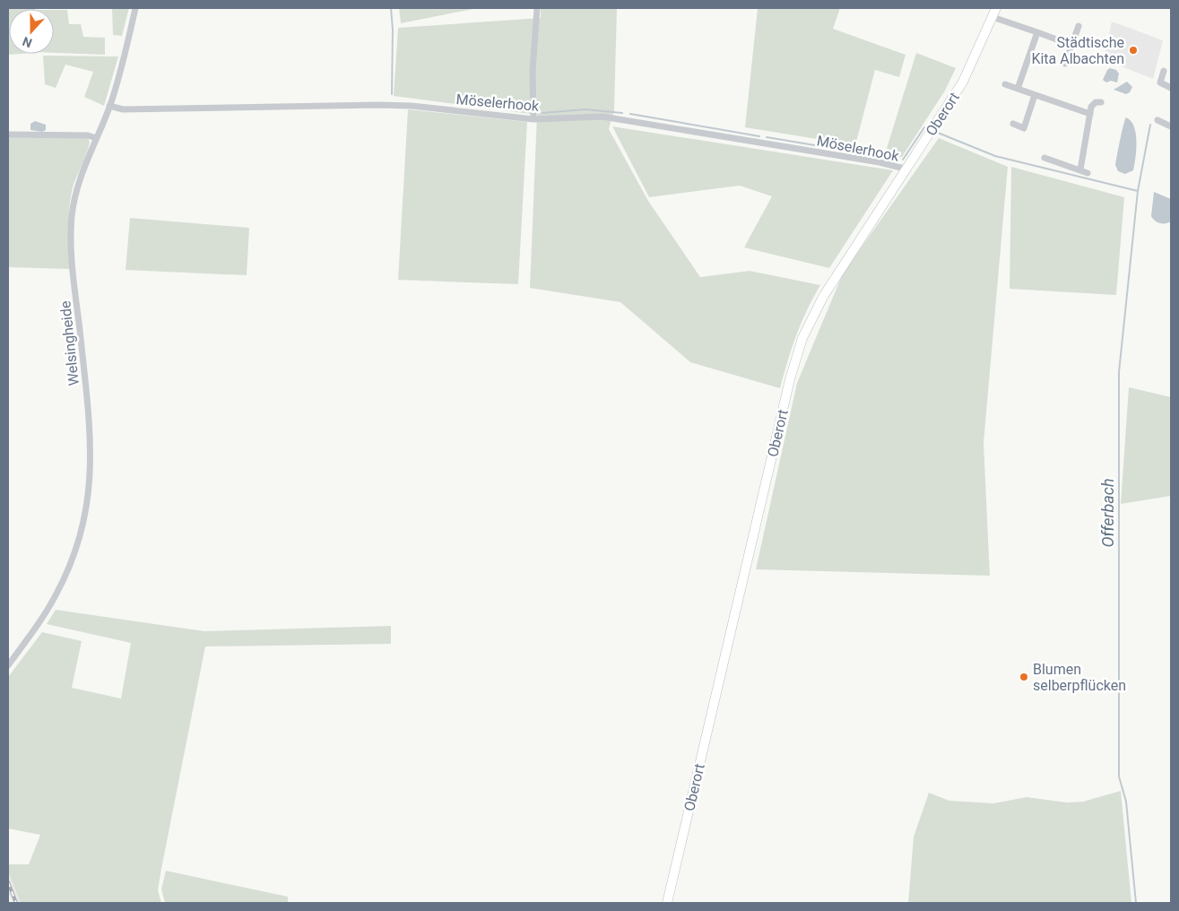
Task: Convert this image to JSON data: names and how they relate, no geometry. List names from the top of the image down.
{
  "streets": {
    "main road": ["Oberort"],
    "street": ["Möselerhook", "Welsingheide"]
  },
  "crossings": [
    ["Möselerhook", "Oberort"],
    ["Möselerhook", "Welsingheide"]
  ],
  "water": ["Offerbach"],
  "places": ["Städtische Kita Albachten", "Blumen selberpflücken"],
  "north": "bottom"
}
